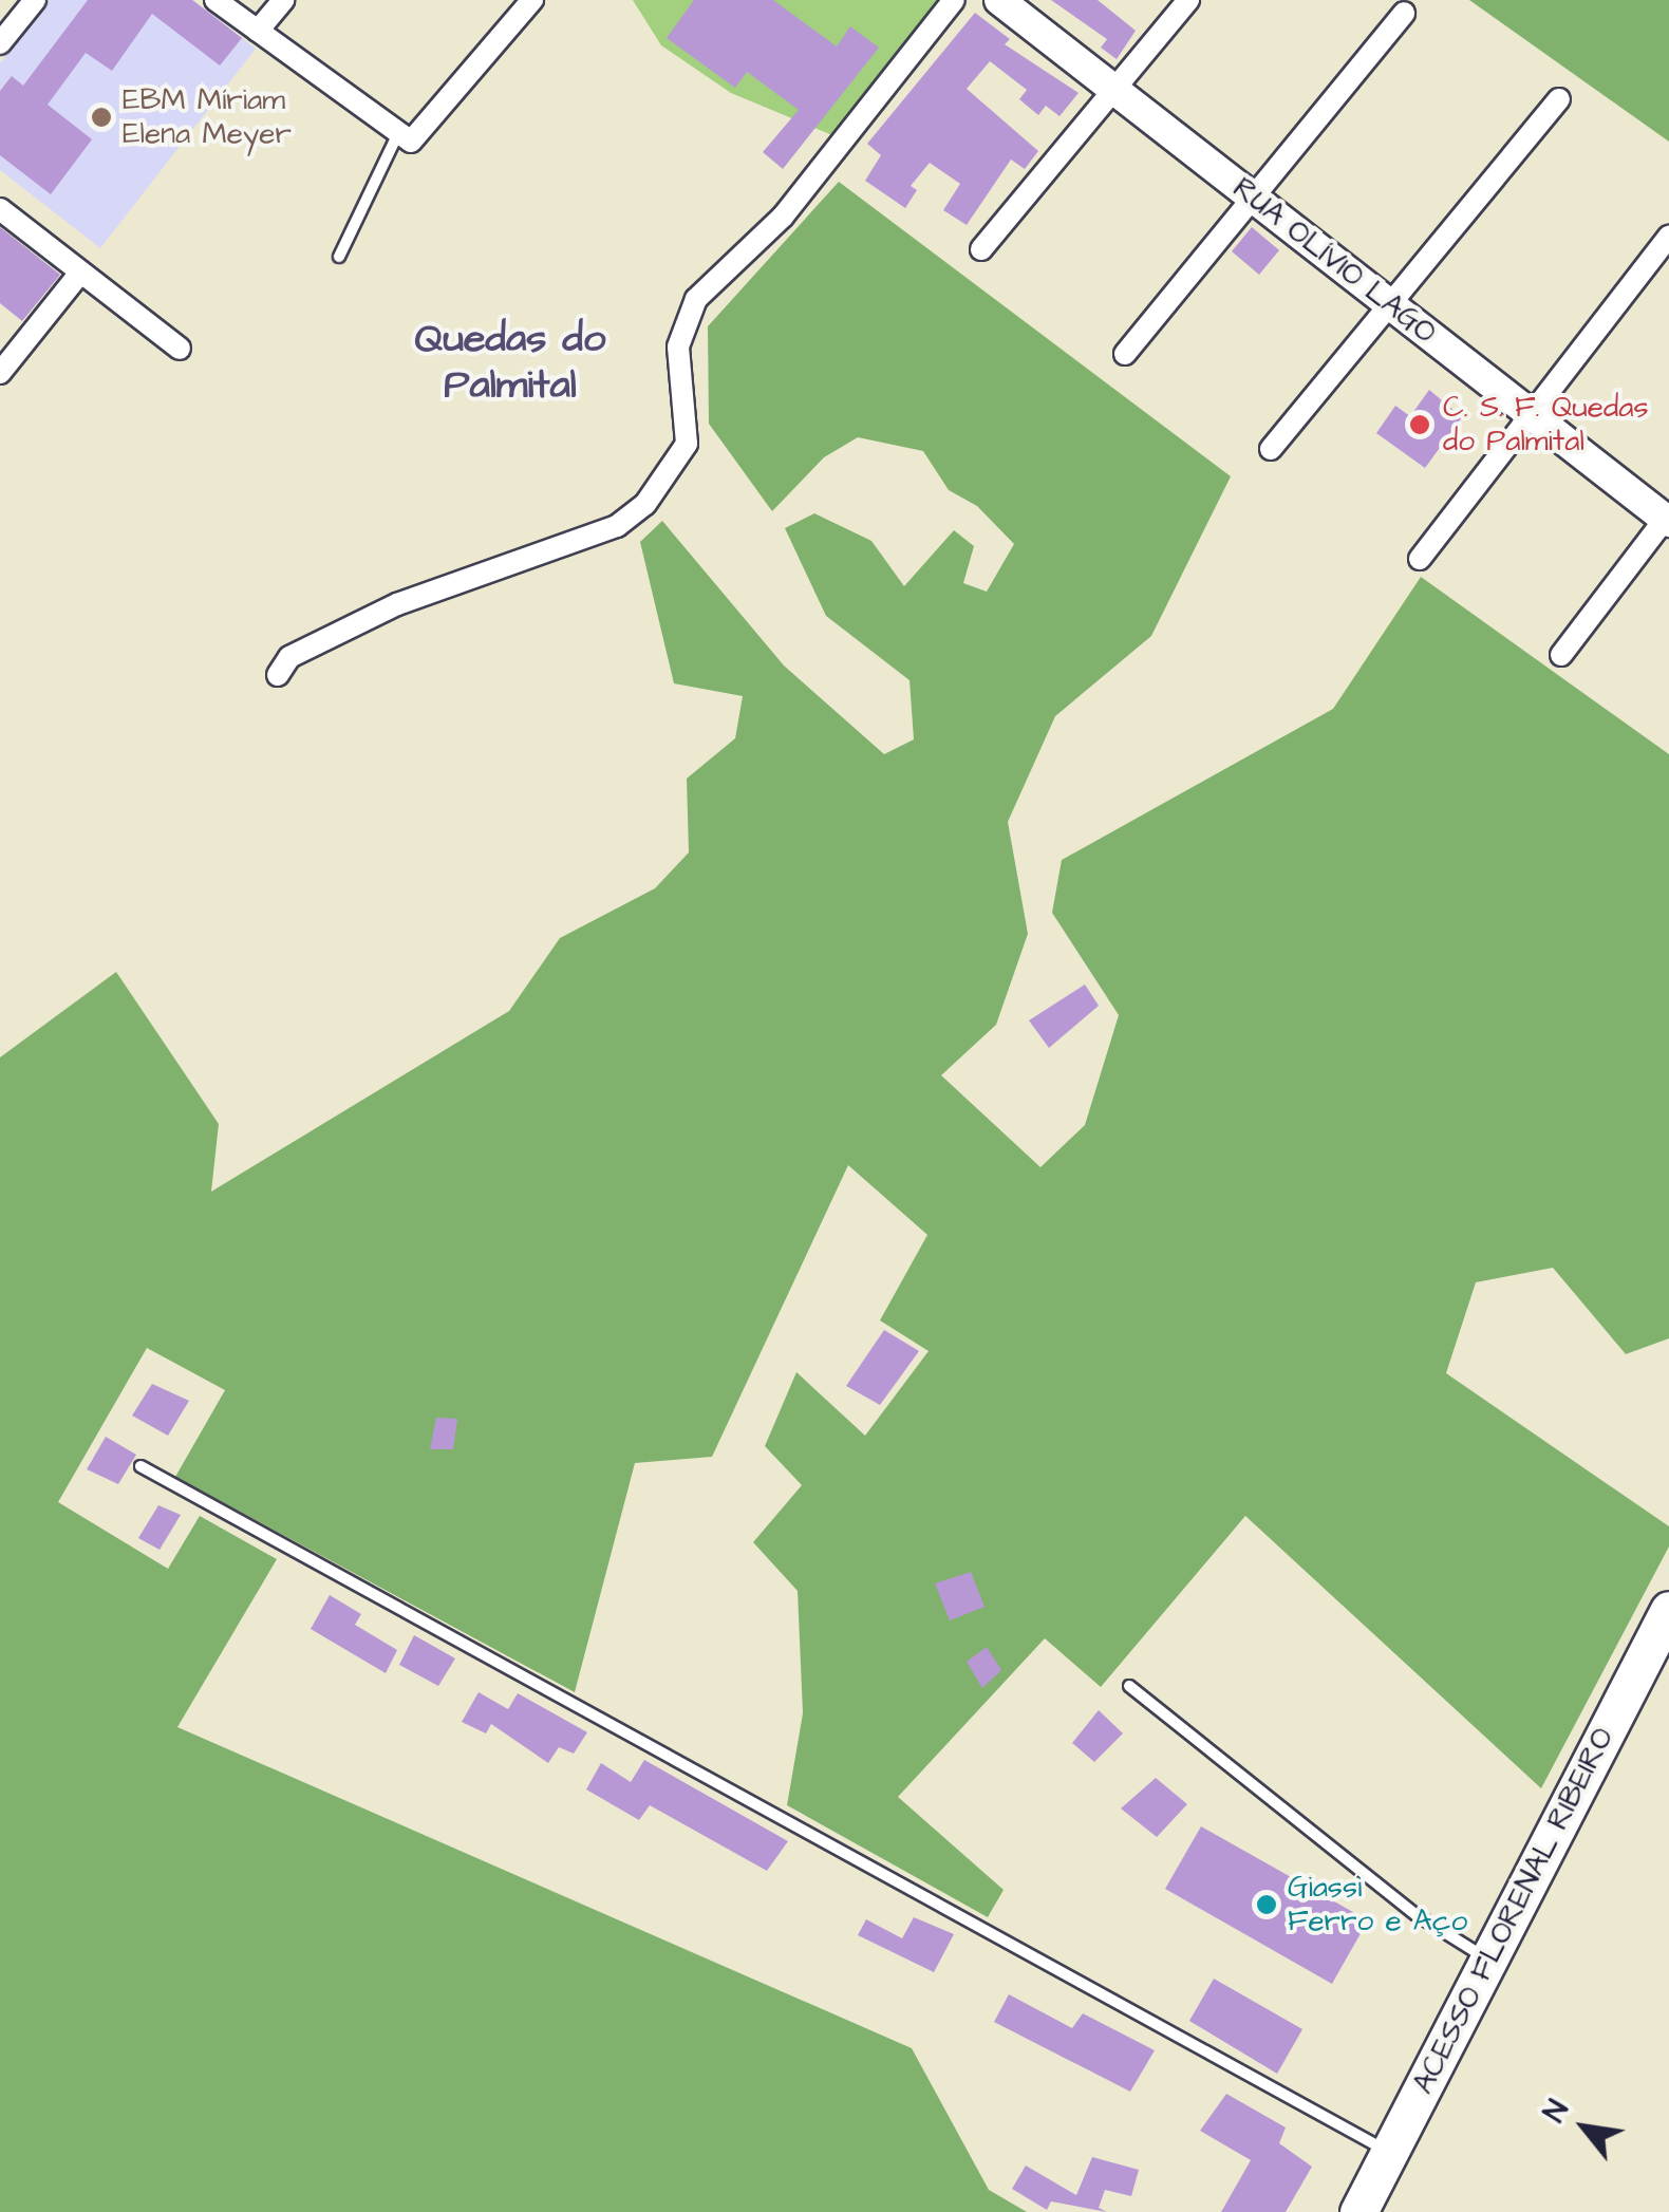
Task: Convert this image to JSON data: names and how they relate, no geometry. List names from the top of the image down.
{
  "streets": {
    "highway": ["ACESSO FLORENAL RIBEIRO"],
    "street": ["RUA OLÍVIO LAGO"]
  },
  "districts": ["Quedas do Palmital"],
  "places": ["EBM Míriam Elena Meyer", "C. S. F. Quedas do Palmital", "Giassi Ferro e Aço"],
  "north": "top left"
}
